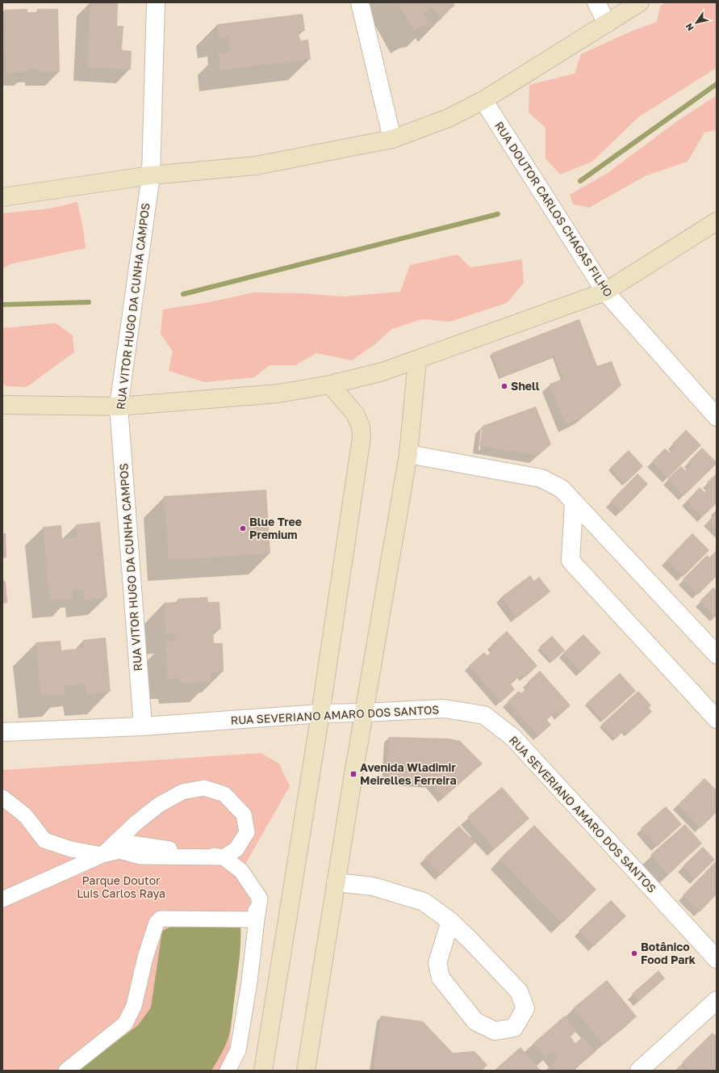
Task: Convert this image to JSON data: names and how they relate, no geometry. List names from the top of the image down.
{
  "streets": {
    "street": ["RUA DOUTOR CARLOS CHAGAS FILHO", "RUA VITOR HUGO DA CUNHA CAMPOS", "RUA SEVERIANO AMARO DOS SANTOS"]
  },
  "crossings": [
    ["RUA VITOR HUGO DA CUNHA CAMPOS", "RUA SEVERIANO AMARO DOS SANTOS"]
  ],
  "parks": ["Parque Doutor Luis Carlos Raya"],
  "places": {
    "other": ["Shell", "Blue Tree Premium", "Botânico Food Park"],
    "transit": ["Avenida Wladimir Meirelles Ferreira"]
  },
  "north": "bottom left"
}
